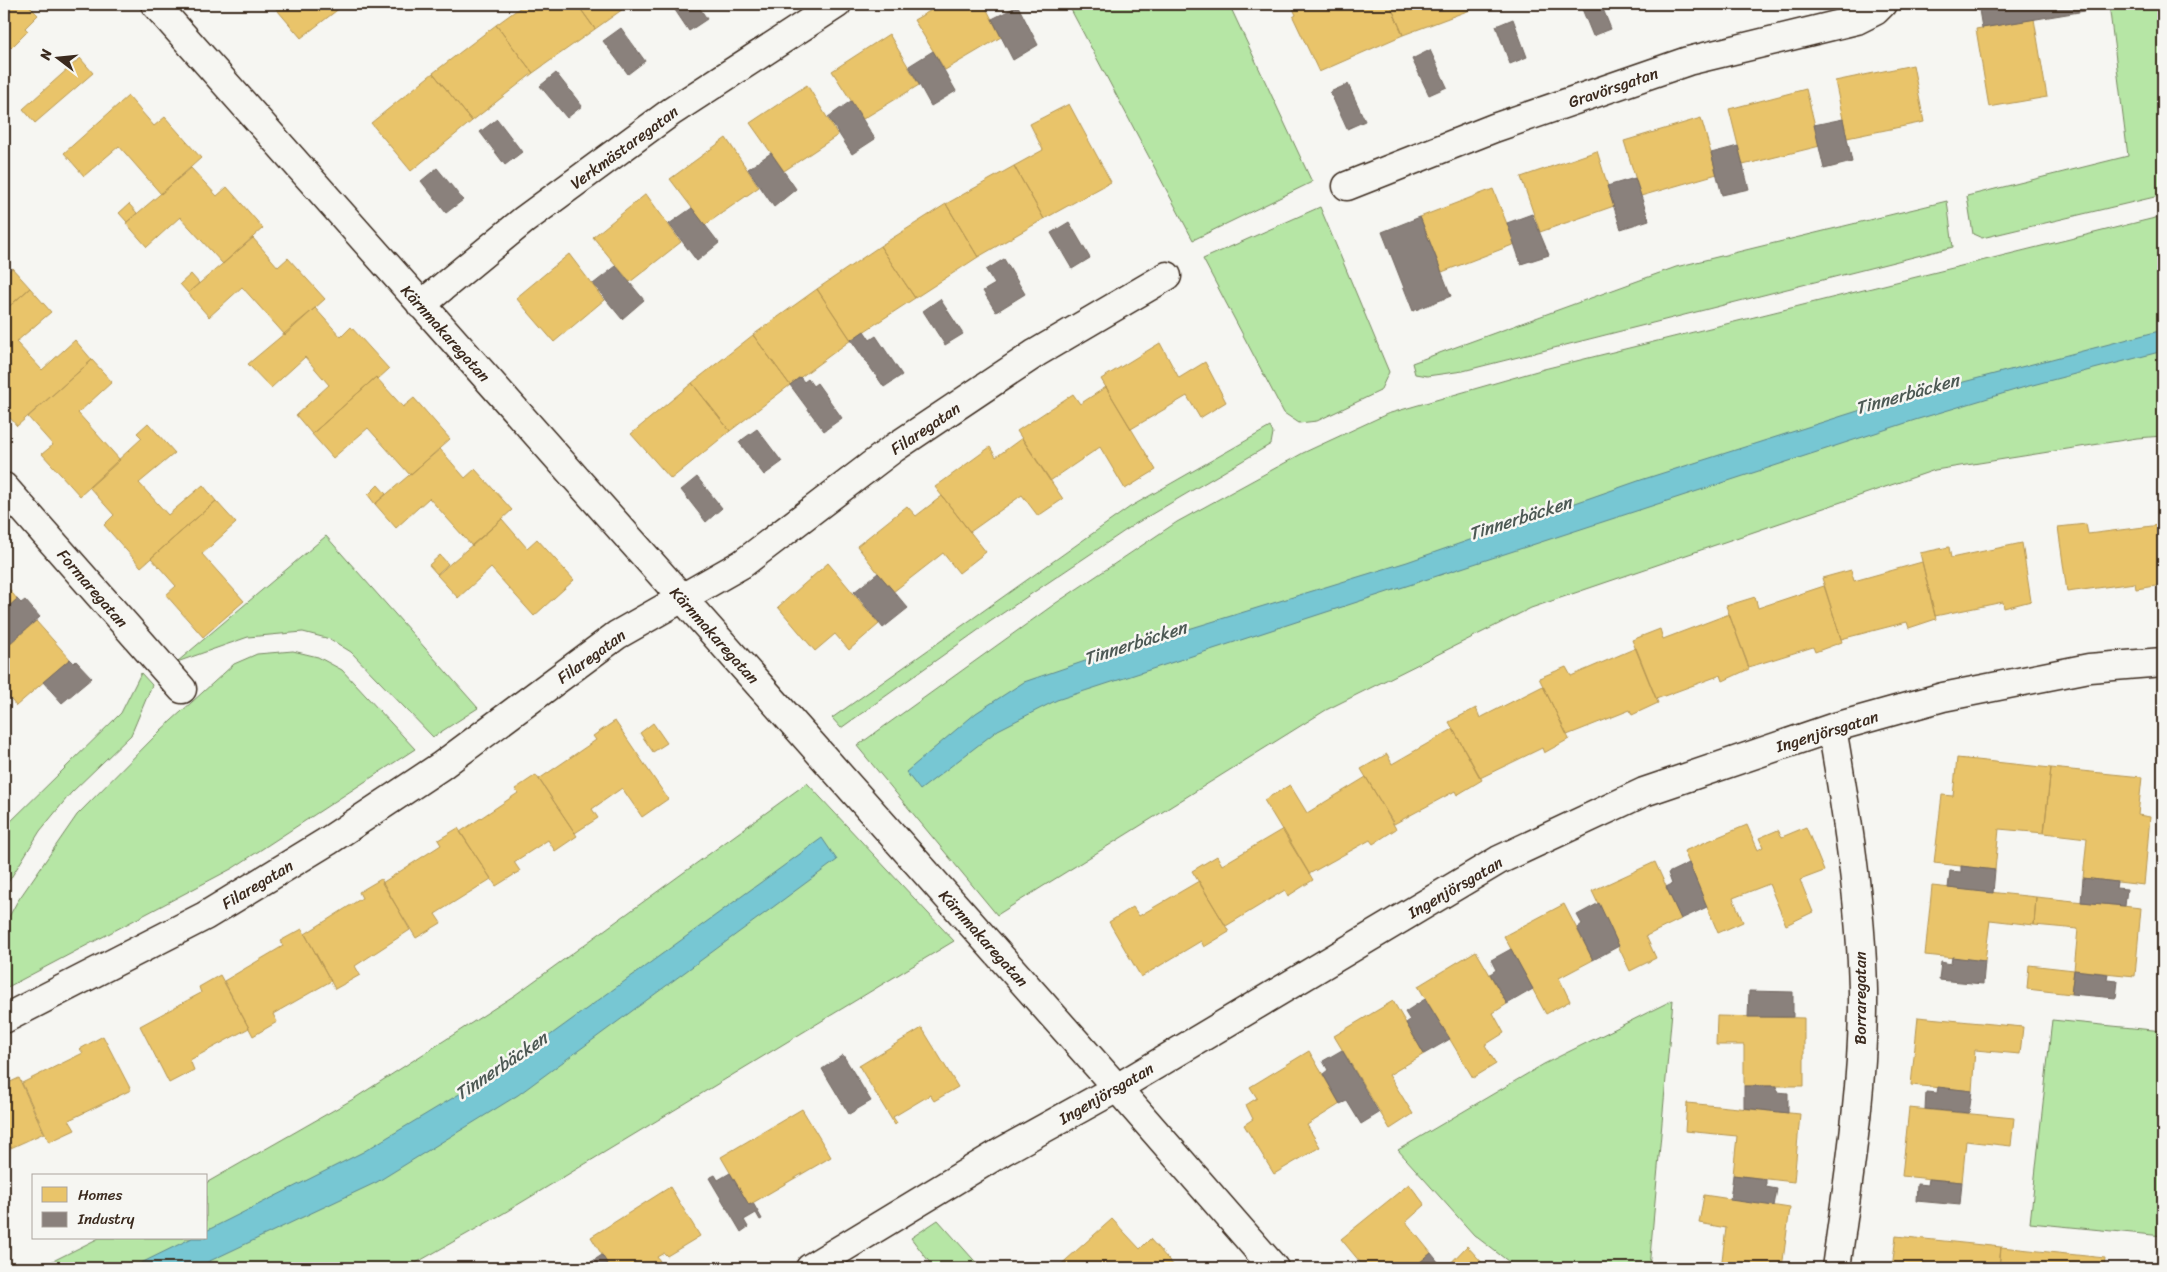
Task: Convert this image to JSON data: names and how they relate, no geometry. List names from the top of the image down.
{
  "streets": {
    "street": [
      "Gravörsgatan",
      "Verkmästaregatan",
      "Kärnmakaregatan",
      "Filaregatan",
      "Formaregatan",
      "Ingenjörsgatan",
      "Borraregatan"
    ]
  },
  "crossings": [
    ["Verkmästaregatan", "Kärnmakaregatan"],
    ["Kärnmakaregatan", "Filaregatan"],
    ["Kärnmakaregatan", "Ingenjörsgatan"],
    ["Ingenjörsgatan", "Borraregatan"]
  ],
  "water": ["Tinnerbäcken"],
  "legend": ["Homes", "Industry"],
  "north": "left"
}
